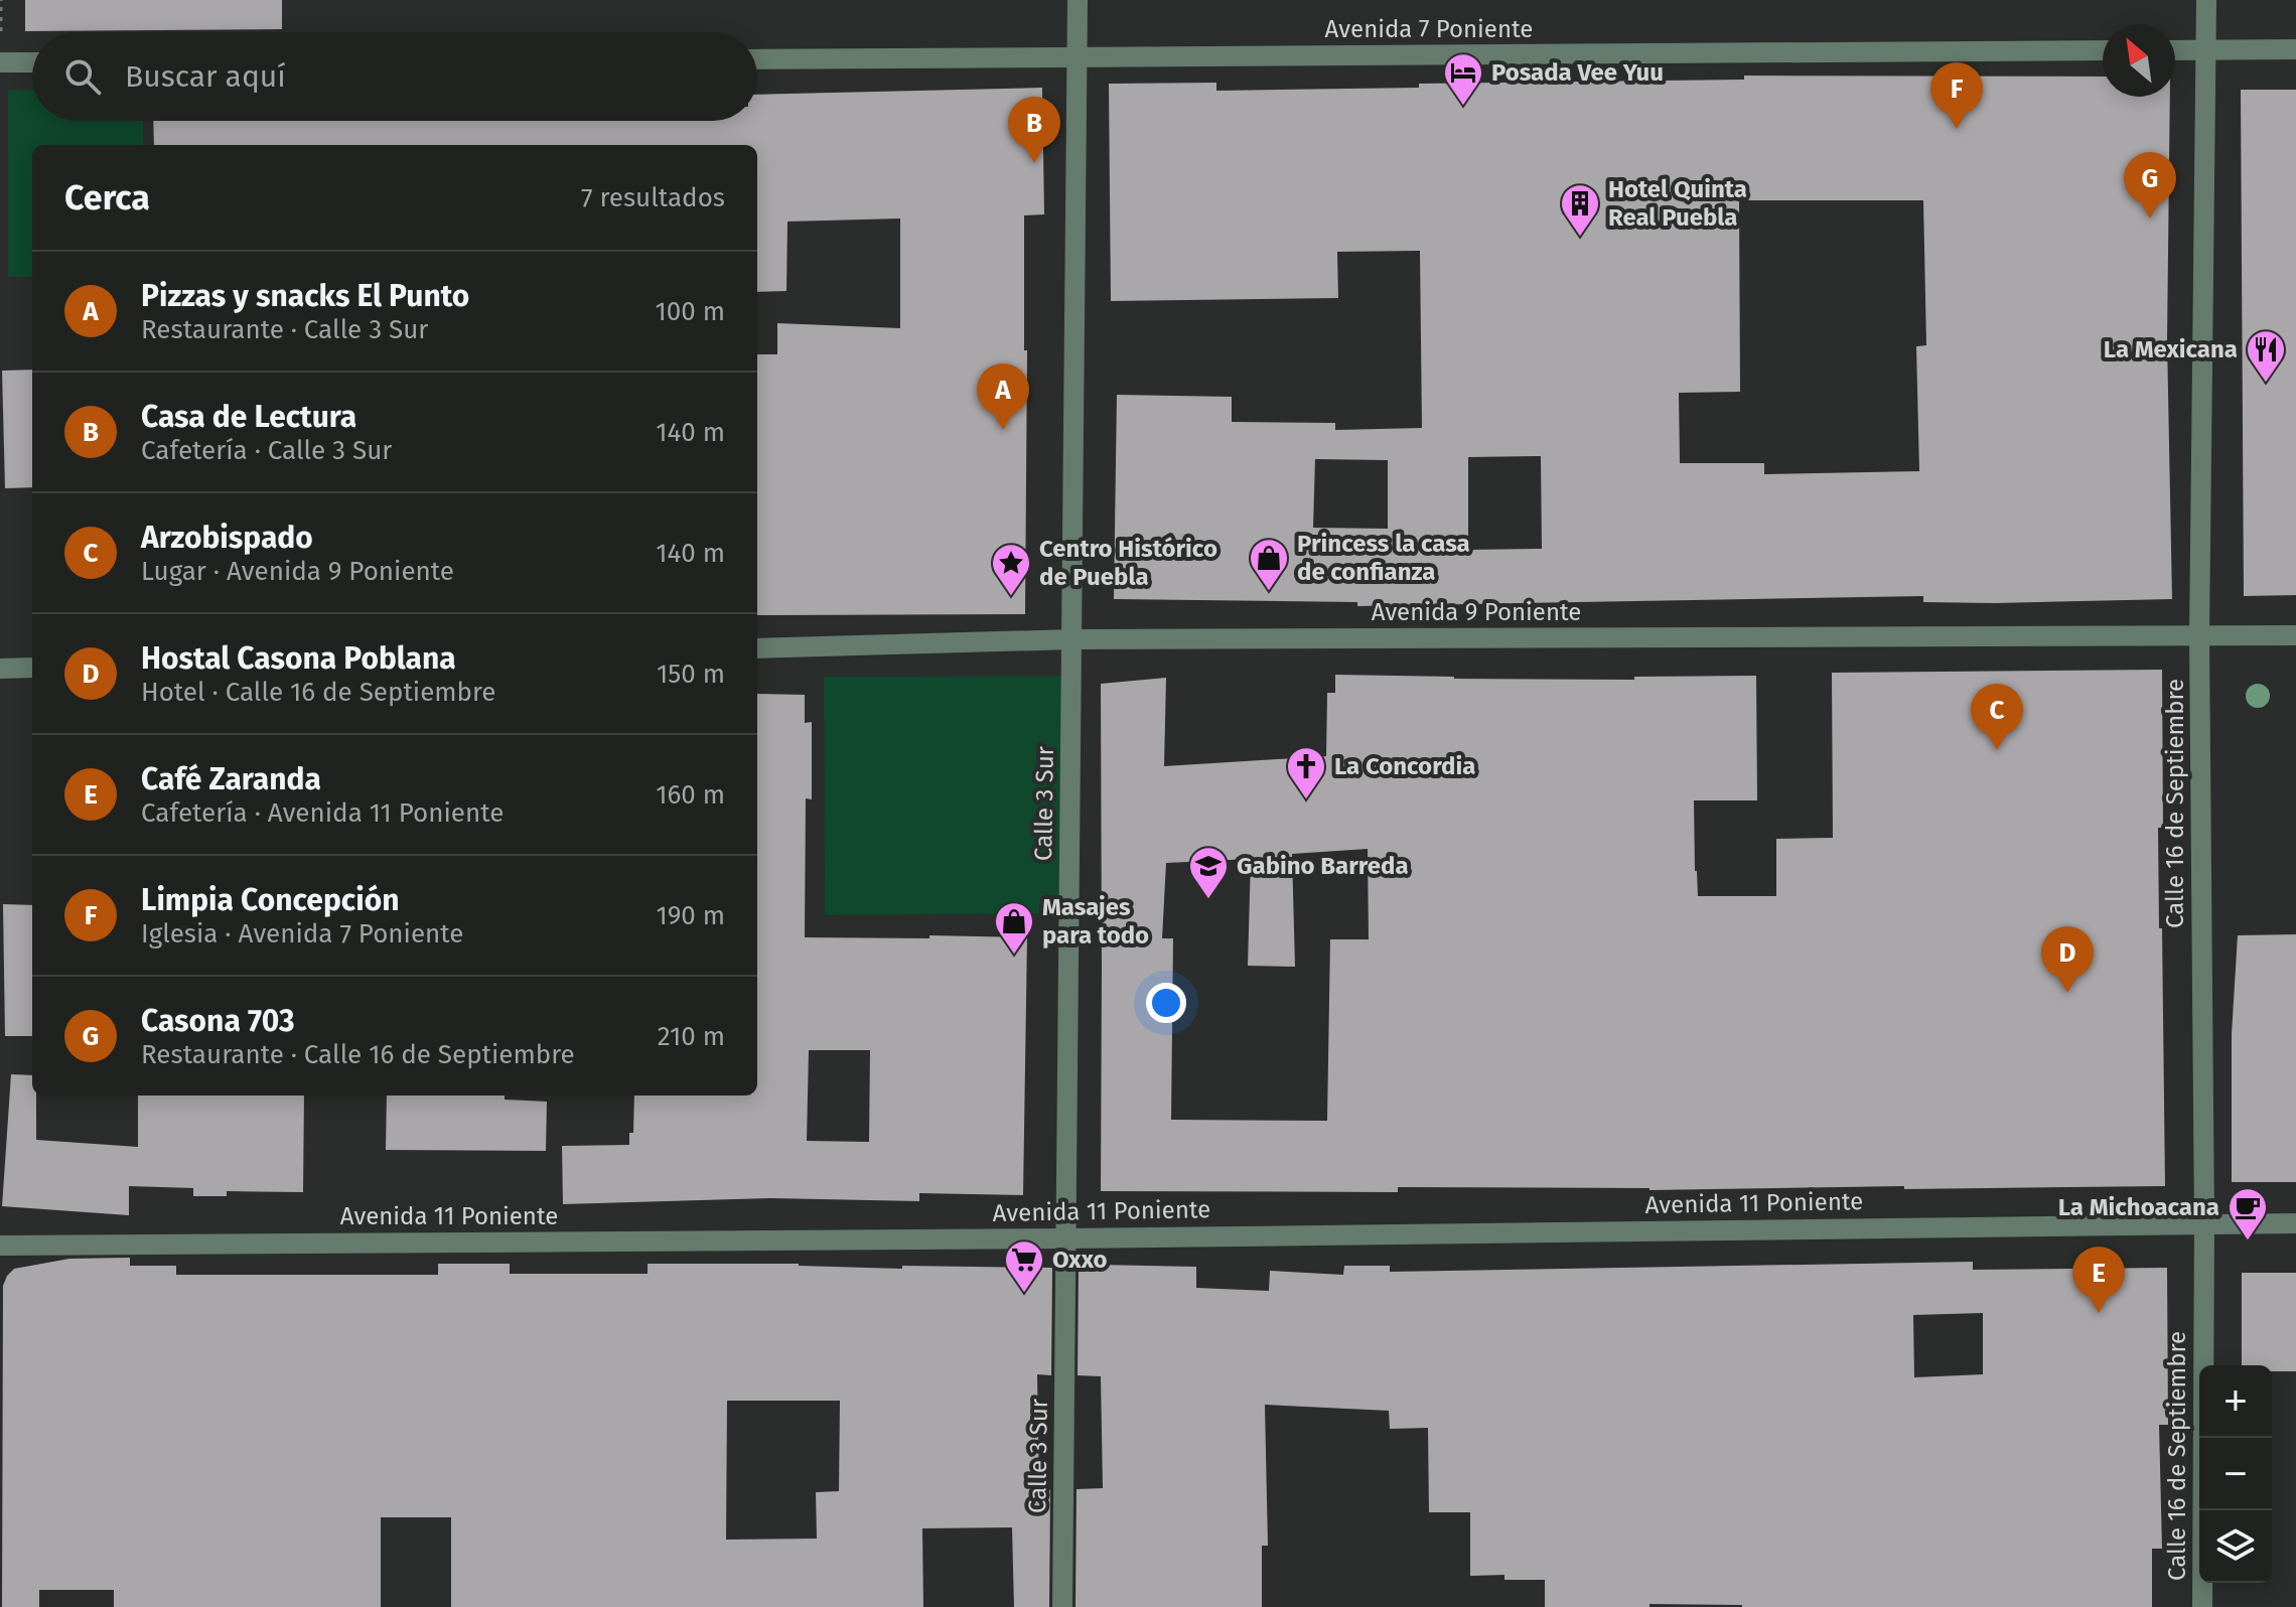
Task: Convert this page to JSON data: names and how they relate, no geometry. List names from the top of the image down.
{
  "streets": {
    "street": [
      "Avenida 7 Poniente",
      "Avenida 9 Poniente",
      "Calle 3 Sur",
      "Calle 16 de Septiembre",
      "Avenida 11 Poniente"
    ]
  },
  "crossings": [
    ["Avenida 7 Poniente", "Calle 3 Sur"],
    ["Avenida 9 Poniente", "Calle 3 Sur"],
    ["Avenida 9 Poniente", "Calle 16 de Septiembre"],
    ["Calle 3 Sur", "Avenida 11 Poniente"],
    ["Calle 16 de Septiembre", "Avenida 11 Poniente"]
  ],
  "places": {
    "hotel": ["Posada Vee Yuu"],
    "building": ["Hotel Quinta Real Puebla"],
    "restaurant": ["La Mexicana"],
    "shop": ["Princess la casa de confianza", "Masajes para todo"],
    "place": ["Centro Histórico de Puebla"],
    "church": ["La Concordia"],
    "school or university": ["Gabino Barreda"],
    "cafe": ["La Michoacana"],
    "supermarket": ["Oxxo"]
  },
  "north": "top left",
  "page": {
    "search": "Buscar aquí",
    "pins": [
      "F",
      "B",
      "G",
      "A",
      "C",
      "D",
      "E"
    ],
    "heading": ["Cerca", "7 resultados"],
    "list": [
      {
        "mark": "A",
        "name": "Pizzas y snacks El Punto",
        "note": "Restaurante · Calle 3 Sur",
        "value": "100 m"
      },
      {
        "mark": "B",
        "name": "Casa de Lectura",
        "note": "Cafetería · Calle 3 Sur",
        "value": "140 m"
      },
      {
        "mark": "C",
        "name": "Arzobispado",
        "note": "Lugar · Avenida 9 Poniente",
        "value": "140 m"
      },
      {
        "mark": "D",
        "name": "Hostal Casona Poblana",
        "note": "Hotel · Calle 16 de Septiembre",
        "value": "150 m"
      },
      {
        "mark": "E",
        "name": "Café Zaranda",
        "note": "Cafetería · Avenida 11 Poniente",
        "value": "160 m"
      },
      {
        "mark": "F",
        "name": "Limpia Concepción",
        "note": "Iglesia · Avenida 7 Poniente",
        "value": "190 m"
      },
      {
        "mark": "G",
        "name": "Casona 703",
        "note": "Restaurante · Calle 16 de Septiembre",
        "value": "210 m"
      }
    ],
    "map_buttons": ["+", "−"]
  }
}
